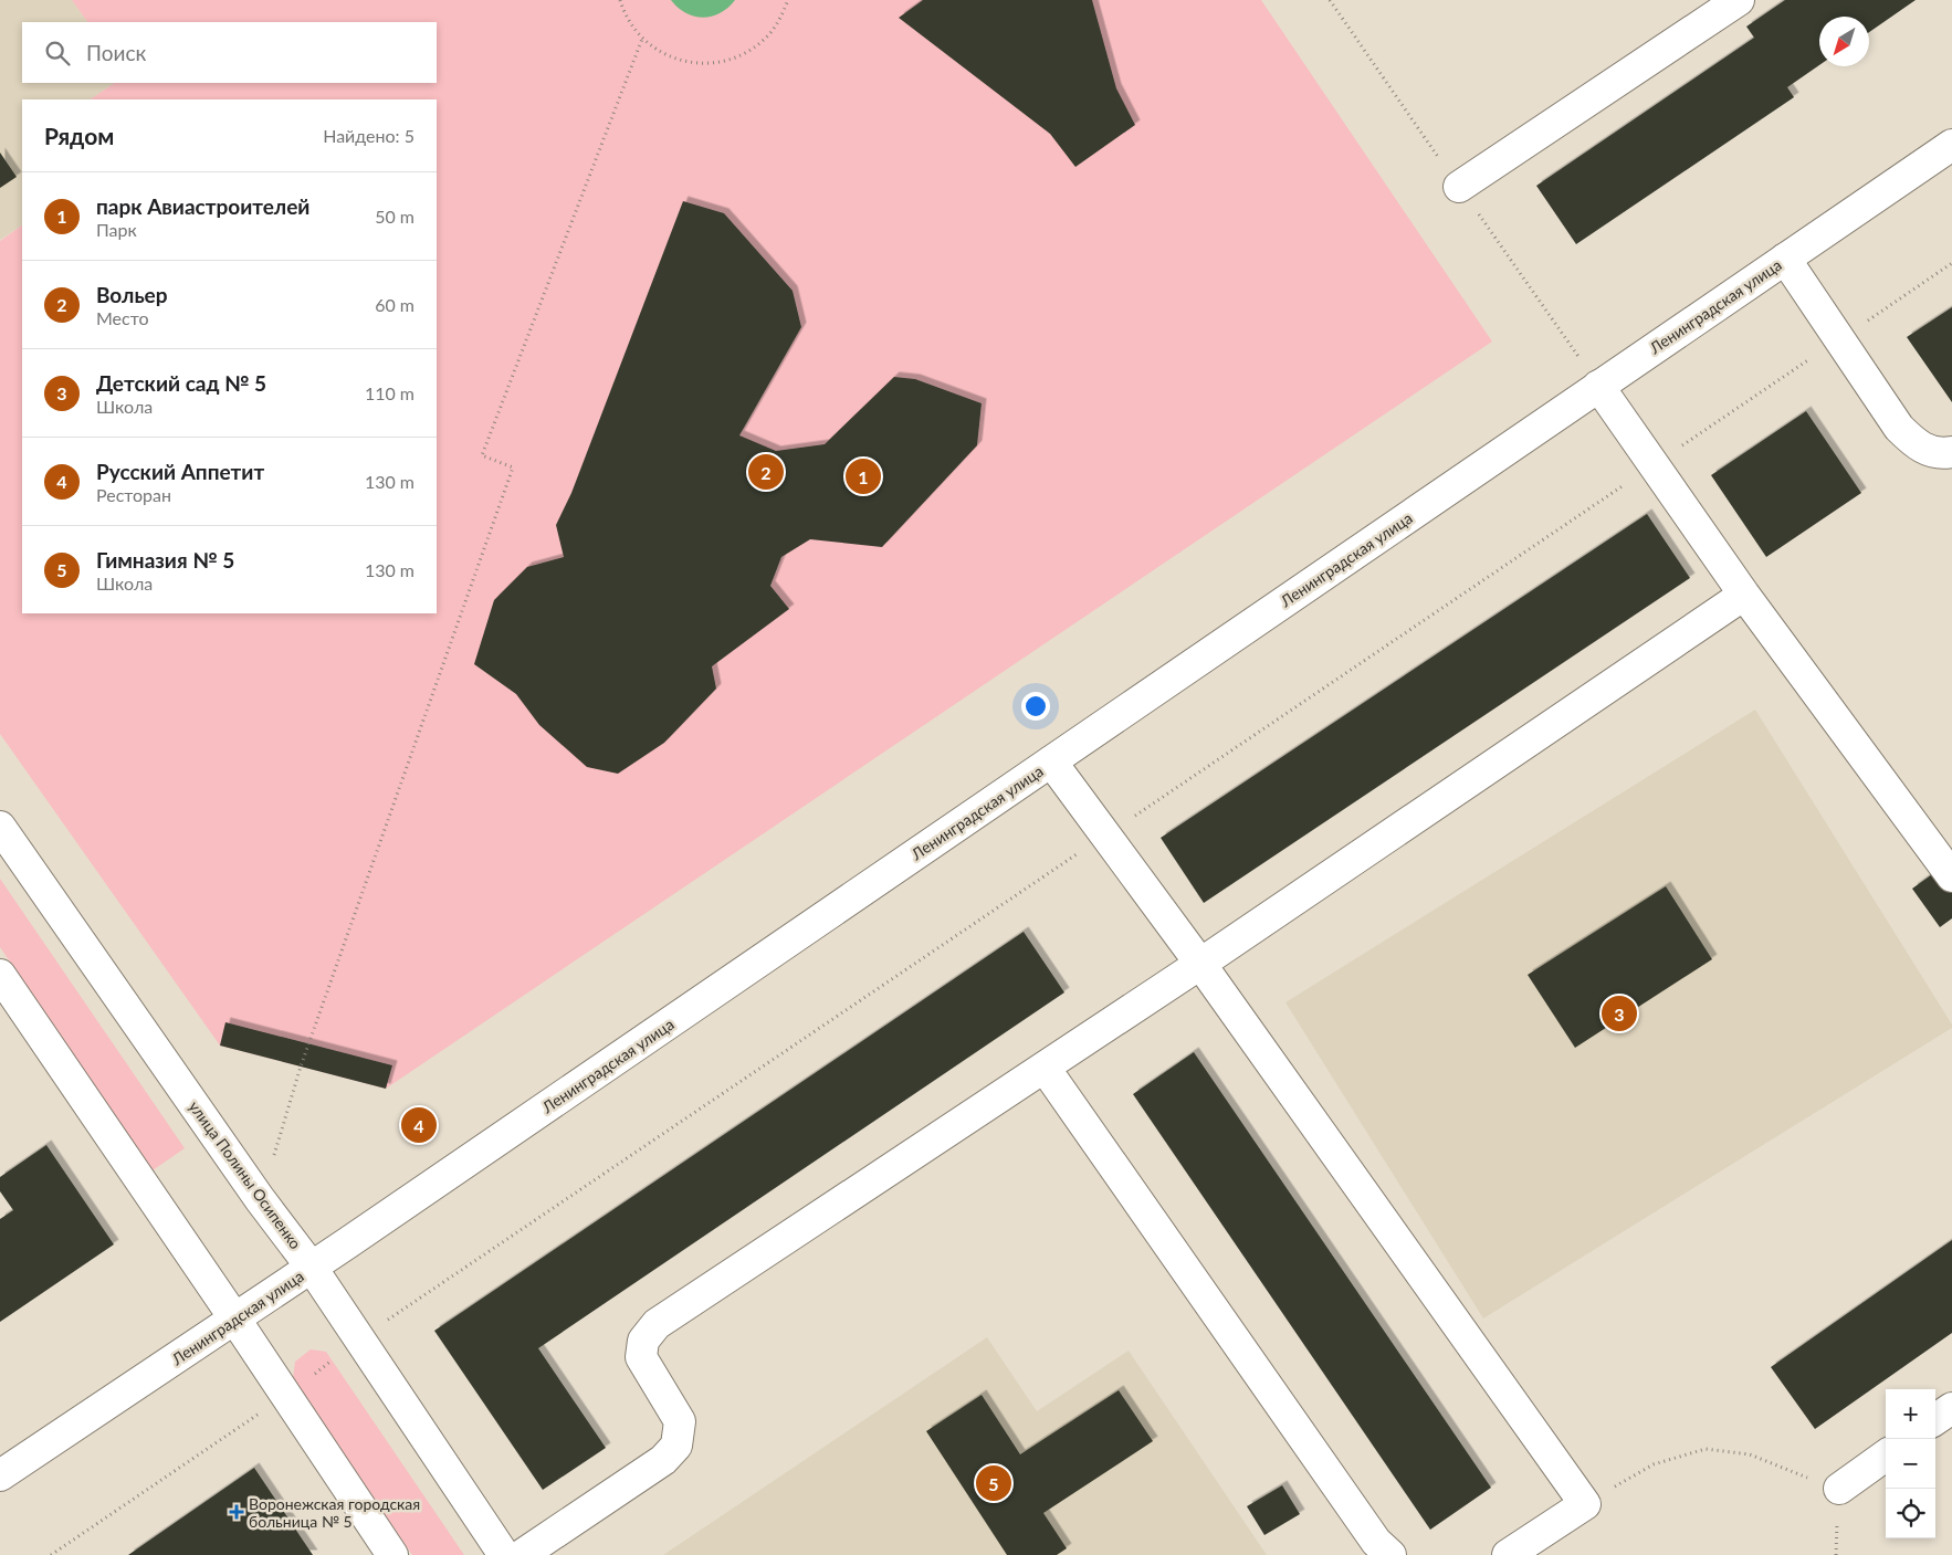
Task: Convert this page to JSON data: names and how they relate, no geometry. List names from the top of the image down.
{
  "streets": {
    "main road": ["Ленинградская улица", "улица Полины Осипенко"]
  },
  "crossings": [
    ["Ленинградская улица", "улица Полины Осипенко"]
  ],
  "places": {
    "health": ["Воронежская городская больница № 5"]
  },
  "north": "bottom left",
  "page": {
    "search": "Поиск",
    "heading": ["Рядом", "Найдено: 5"],
    "list": [
      {
        "mark": "1",
        "name": "парк Авиастроителей",
        "note": "Парк",
        "value": "50 m"
      },
      {
        "mark": "2",
        "name": "Вольер",
        "note": "Место",
        "value": "60 m"
      },
      {
        "mark": "3",
        "name": "Детский сад № 5",
        "note": "Школа",
        "value": "110 m"
      },
      {
        "mark": "4",
        "name": "Русский Аппетит",
        "note": "Ресторан",
        "value": "130 m"
      },
      {
        "mark": "5",
        "name": "Гимназия № 5",
        "note": "Школа",
        "value": "130 m"
      }
    ],
    "pins": [
      "2",
      "1",
      "3",
      "4",
      "5"
    ],
    "map_buttons": ["+", "−"]
  }
}
